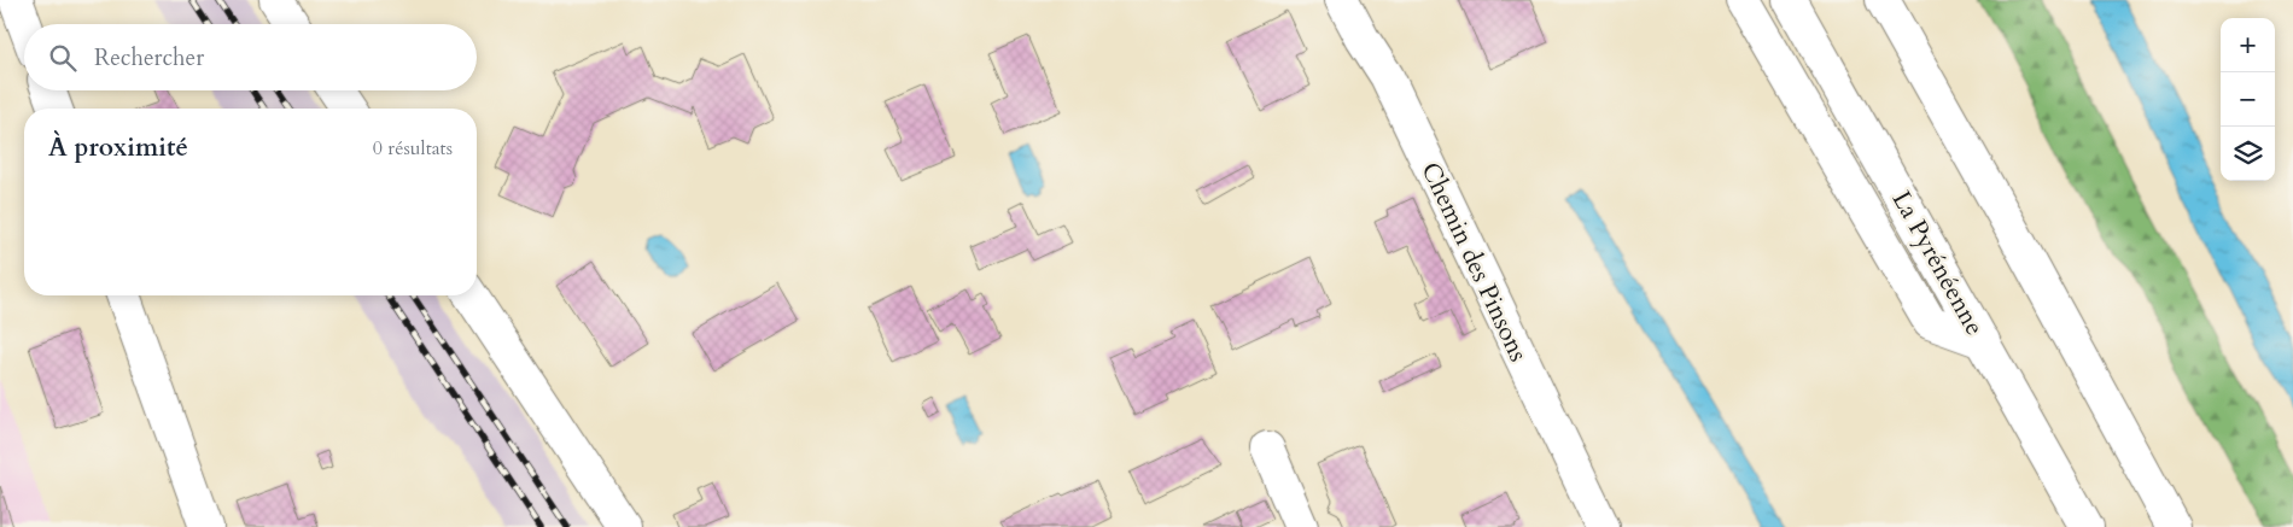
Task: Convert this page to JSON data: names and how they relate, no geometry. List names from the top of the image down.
{
  "streets": {
    "main road": ["Chemin des Pinsons", "La Pyrénéenne"]
  },
  "page": {
    "map_buttons": ["+", "−"],
    "search": "Rechercher",
    "heading": ["À proximité", "0 résultats"]
  }
}
